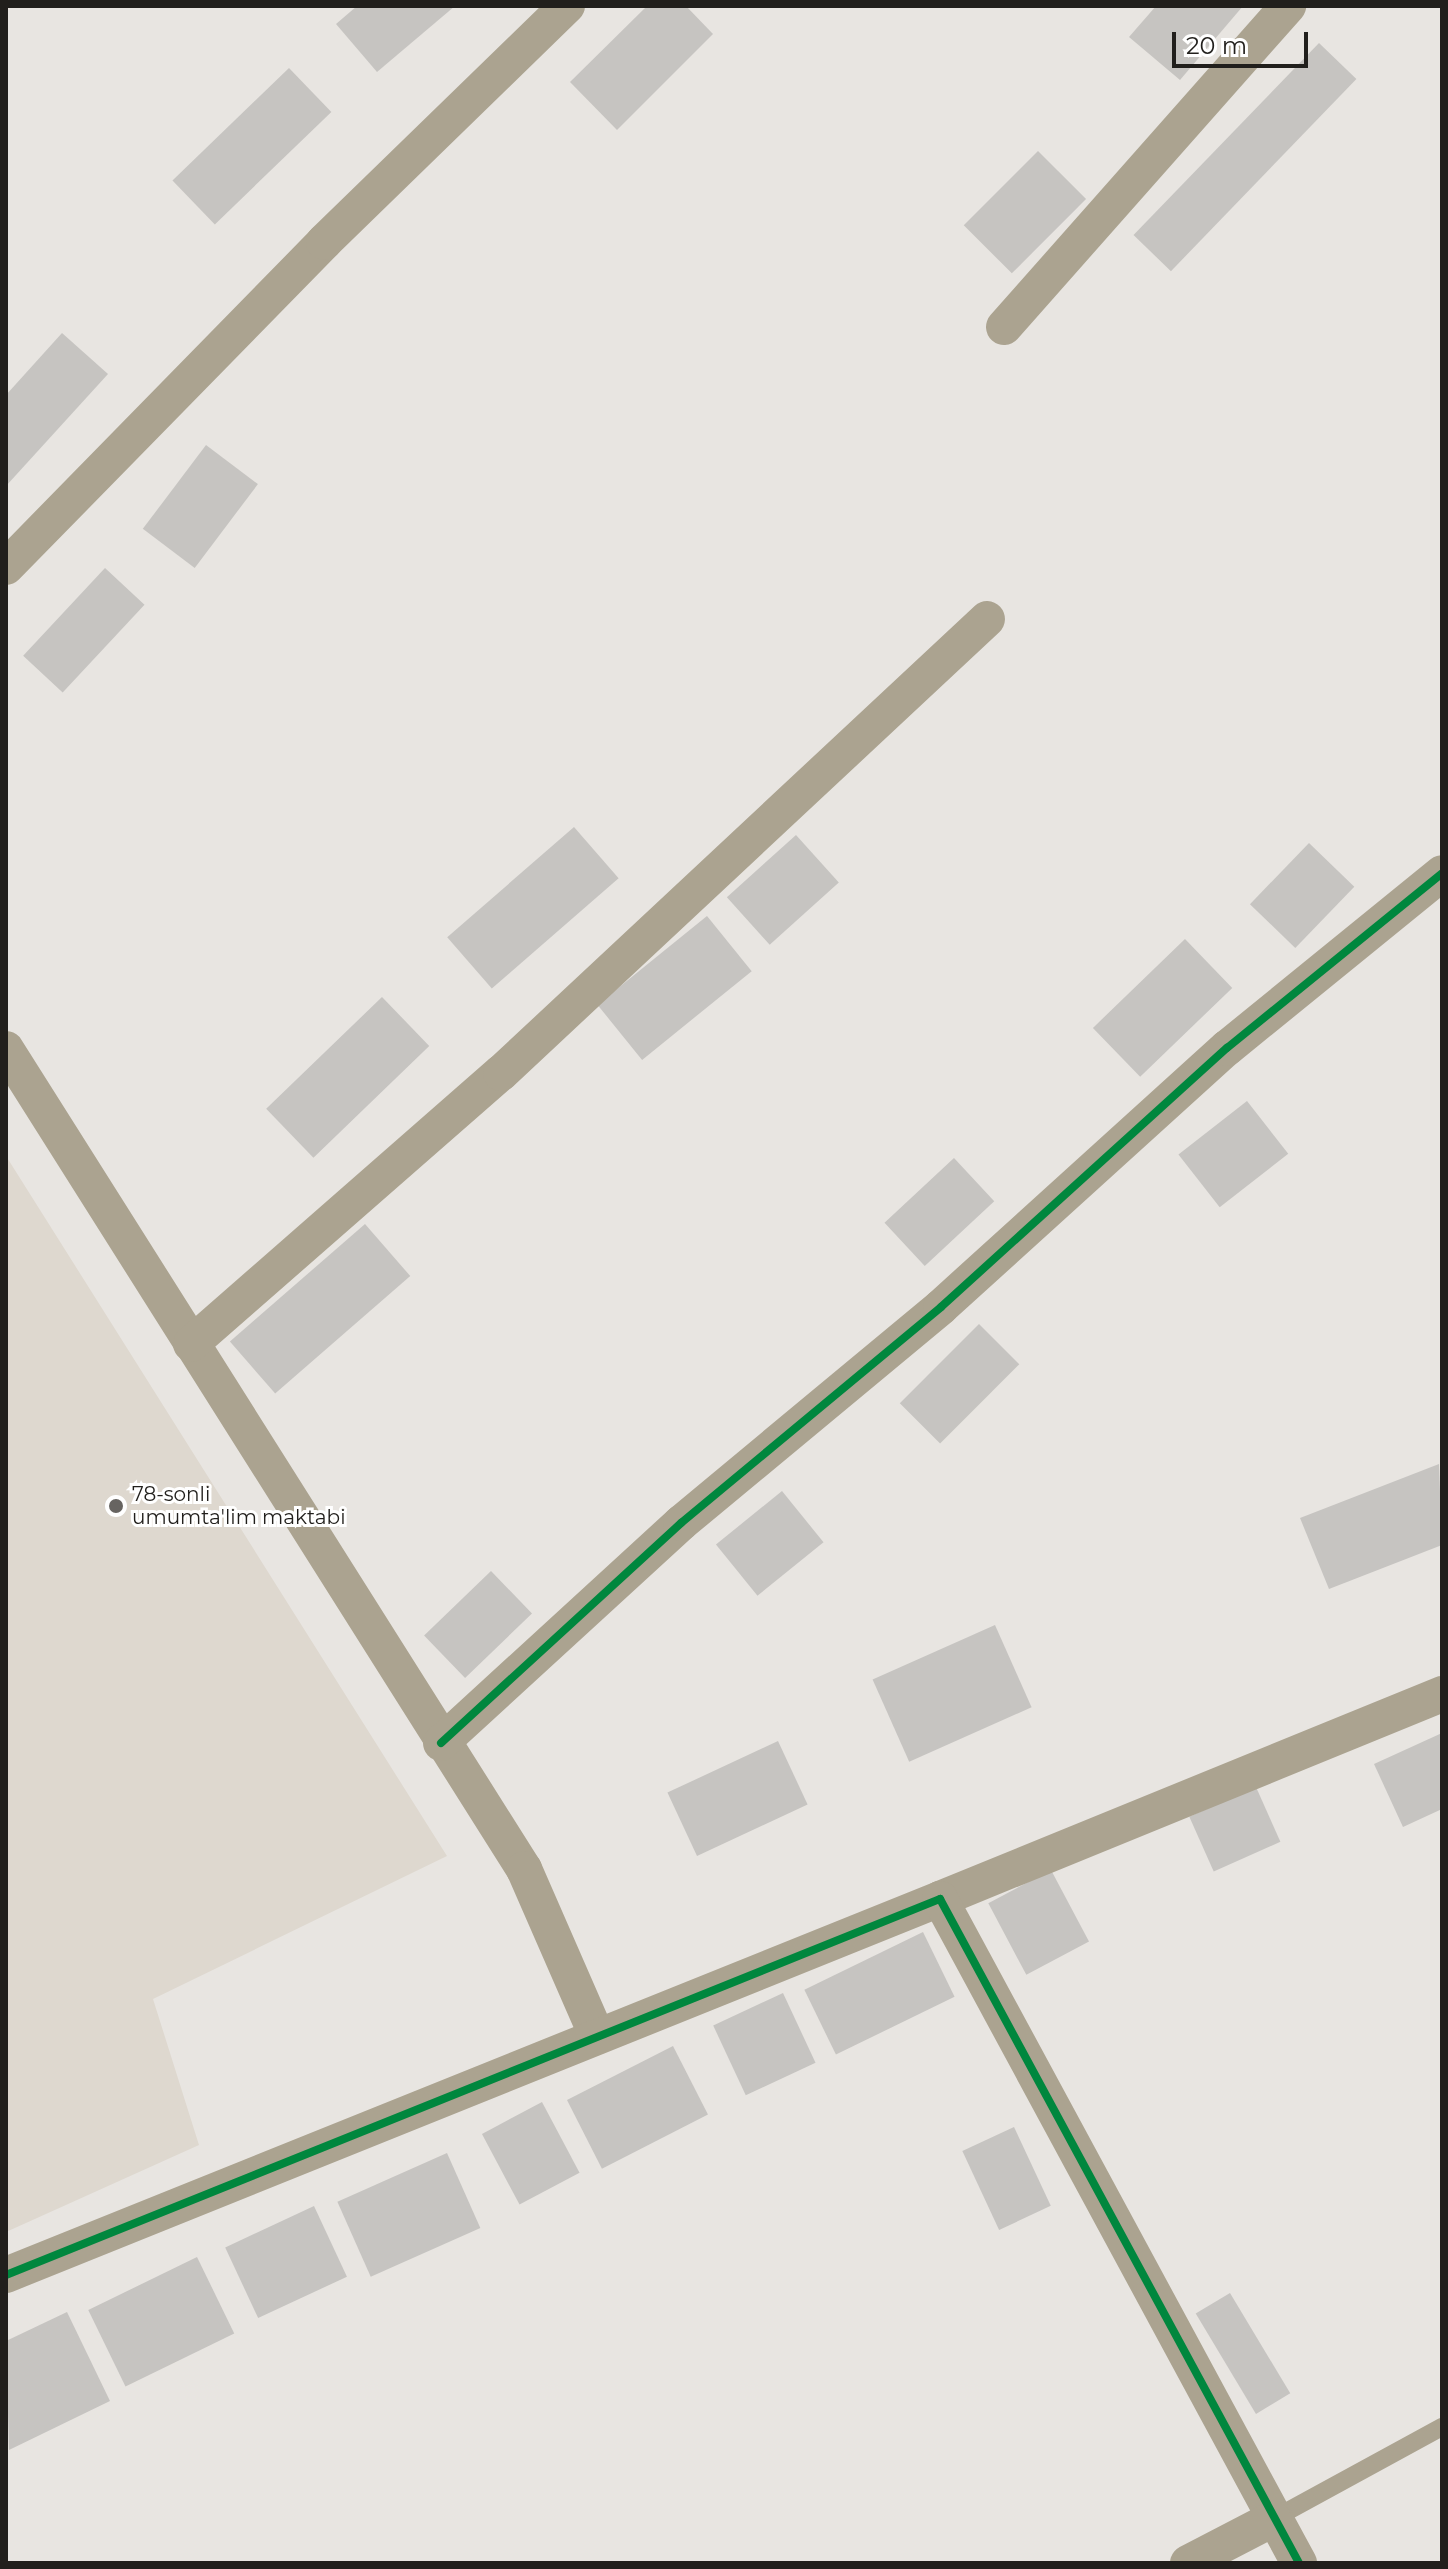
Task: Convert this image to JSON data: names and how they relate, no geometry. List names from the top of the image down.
{
  "places": ["78-sonli umumta'lim maktabi"],
  "scale_bar": "20 m"
}
